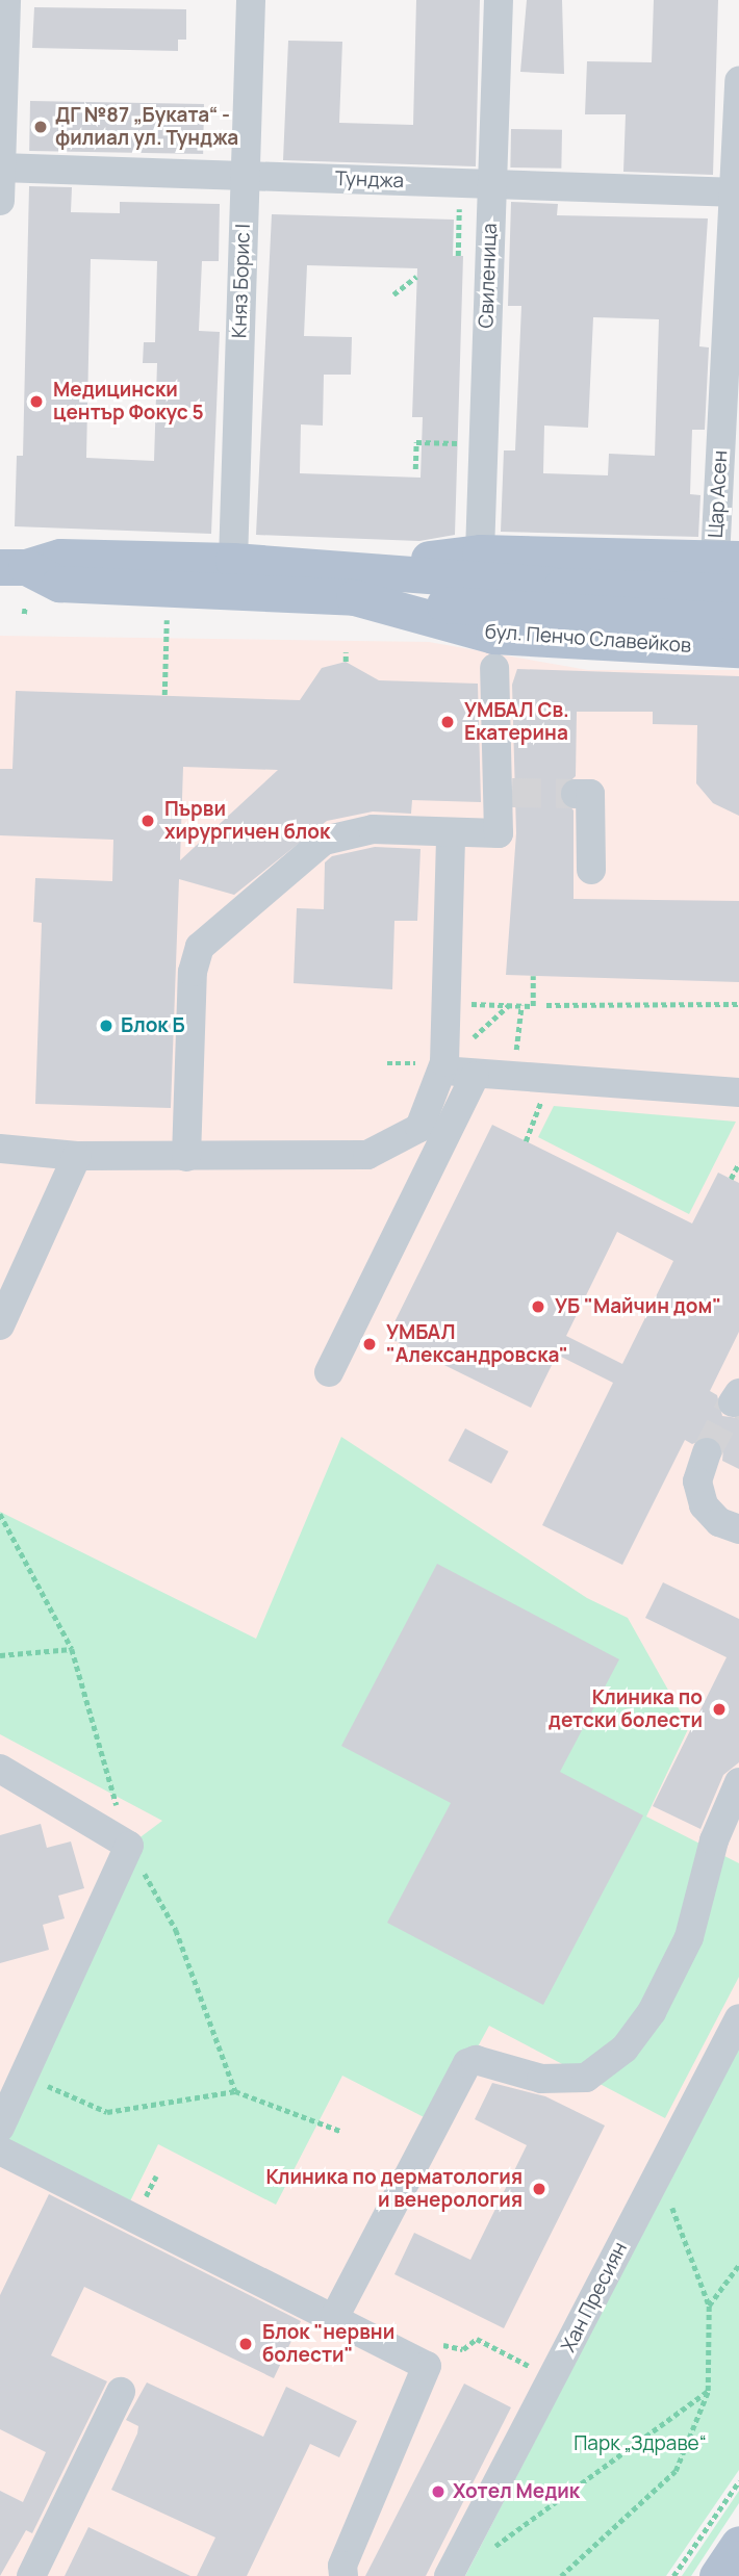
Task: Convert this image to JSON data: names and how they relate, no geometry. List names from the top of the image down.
{
  "streets": {
    "main road": ["бул. Пенчо Славейков"],
    "street": [
      "Тунджа",
      "Свиленица",
      "Княз Борис I",
      "Цар Асен",
      "Хан Пресиян"
    ]
  },
  "crossings": [
    ["Тунджа", "Свиленица"],
    ["Тунджа", "Княз Борис I"],
    ["Тунджа", "Цар Асен"],
    ["Свиленица", "бул. Пенчо Славейков"],
    ["Княз Борис I", "бул. Пенчо Славейков"],
    ["Цар Асен", "бул. Пенчо Славейков"]
  ],
  "parks": ["Парк „Здраве“"],
  "places": [
    "ДГ №87 „Буката“ - филиал ул. Тунджа",
    "Медицински център Фокус 5",
    "УМБАЛ Св. Екатерина",
    "Първи хирургичен блок",
    "Блок Б",
    "УБ \"Майчин дом\"",
    "УМБАЛ \"Александровска\"",
    "Клиника по детски болести",
    "Клиника по дерматология и венерология",
    "Блок \"нервни болести\"",
    "Хотел Медик"
  ]
}
